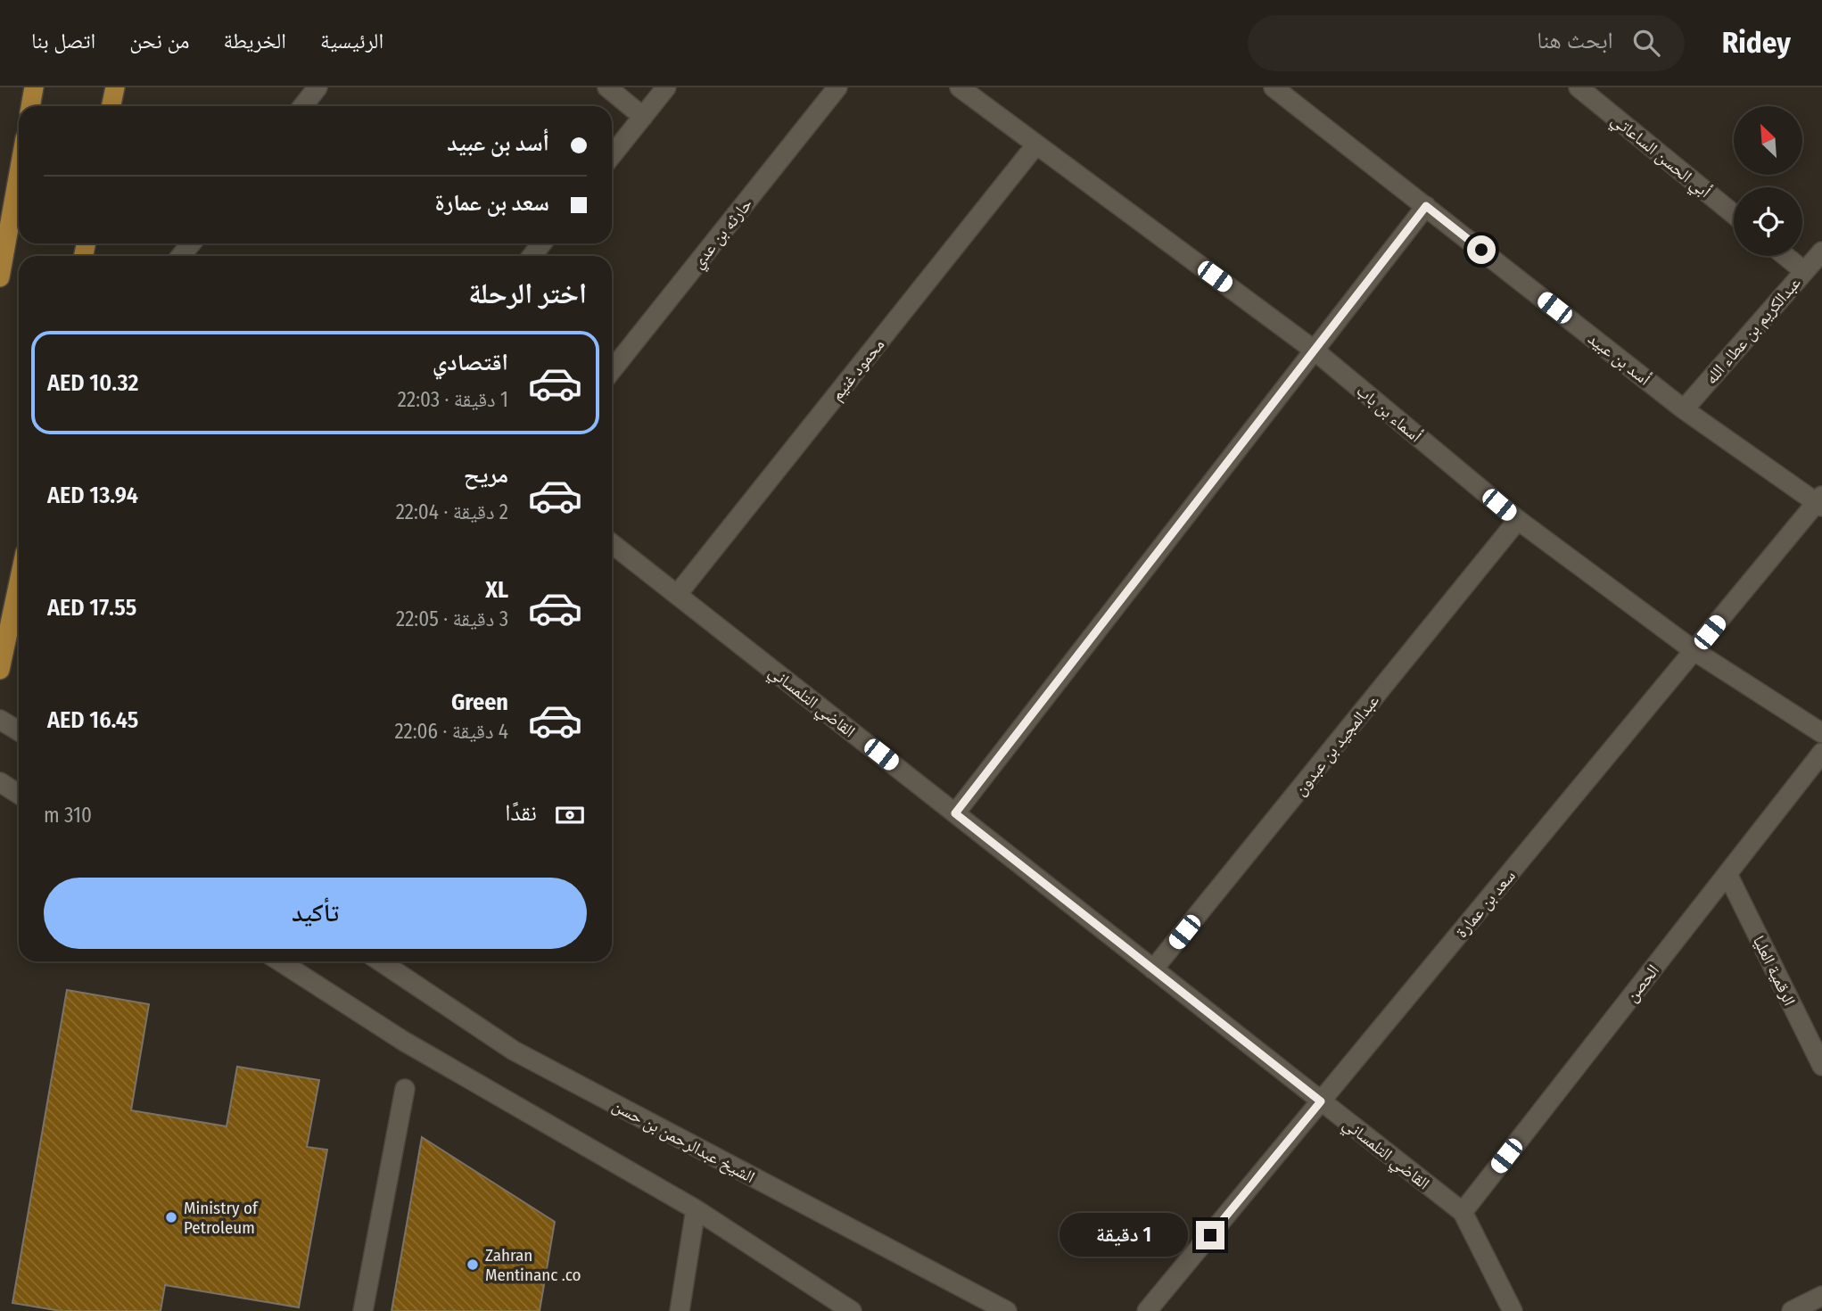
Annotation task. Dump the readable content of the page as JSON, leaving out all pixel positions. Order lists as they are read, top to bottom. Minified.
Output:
{"streets":{"street":["أبي الحسن الساعاتي","حارثه بن عدي","عبدالكريم بن عطاء الله","أسد بن عبيد","محمود غنيم","أسماء بن باب","القاضي التلمساني","عبدالمجيد بن عبدون","سعد بن عمارة","الرقمية العليا","الحصن","الشيخ عبدالرحمن بن حسن"]},"crossings":[["عبدالكريم بن عطاء الله","أسد بن عبيد"],["أسد بن عبيد","سعد بن عمارة"],["محمود غنيم","أسماء بن باب"],["محمود غنيم","القاضي التلمساني"],["أسماء بن باب","عبدالمجيد بن عبدون"],["أسماء بن باب","سعد بن عمارة"],["القاضي التلمساني","عبدالمجيد بن عبدون"],["القاضي التلمساني","سعد بن عمارة"],["القاضي التلمساني","الحصن"],["الرقمية العليا","الحصن"]],"places":["Ministry of Petroleum","Zahran Mentinanc .co"],"north":"top left","page":{"header":"Ridey","search":"ابحث هنا","nav":["الرئيسية","الخريطة","من نحن","اتصل بنا"],"banner":["أسد بن عبيد","سعد بن عمارة"],"heading":"اختر الرحلة","list":[{"name":"اقتصادي","note":"1 دقيقة · 22:03","value":"AED 10.32"},{"name":"مريح","note":"2 دقيقة · 22:04","value":"AED 13.94"},{"name":"XL","note":"3 دقيقة · 22:05","value":"AED 17.55"},{"name":"Green","note":"4 دقيقة · 22:06","value":"AED 16.45"}],"pay":["نقدًا","310 m"],"buttons":"تأكيد","bubble":"1 دقيقة"}}
